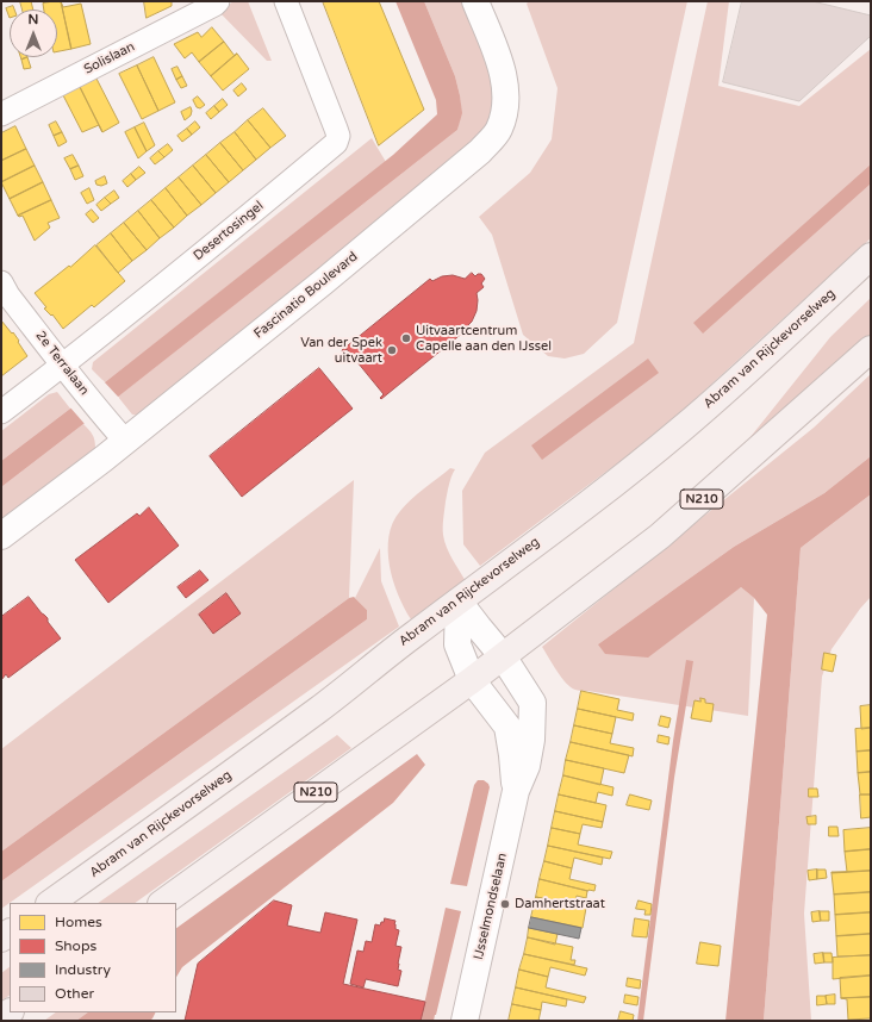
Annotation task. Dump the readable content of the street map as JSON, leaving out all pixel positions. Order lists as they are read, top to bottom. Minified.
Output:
{"streets":{"highway":["Abram van Rijckevorselweg","N210"],"street":["Solislaan","Desertosingel","Fascinatio Boulevard","2e Terralaan","IJsselmondselaan"]},"crossings":[["Desertosingel","2e Terralaan"],["Fascinatio Boulevard","2e Terralaan"],["Abram van Rijckevorselweg","IJsselmondselaan"],["N210","IJsselmondselaan"]],"places":["Uitvaartcentrum Capelle aan den IJssel","Van der Spek uitvaart","Damhertstraat"],"legend":["Homes","Shops","Industry","Other"],"north":"top"}
